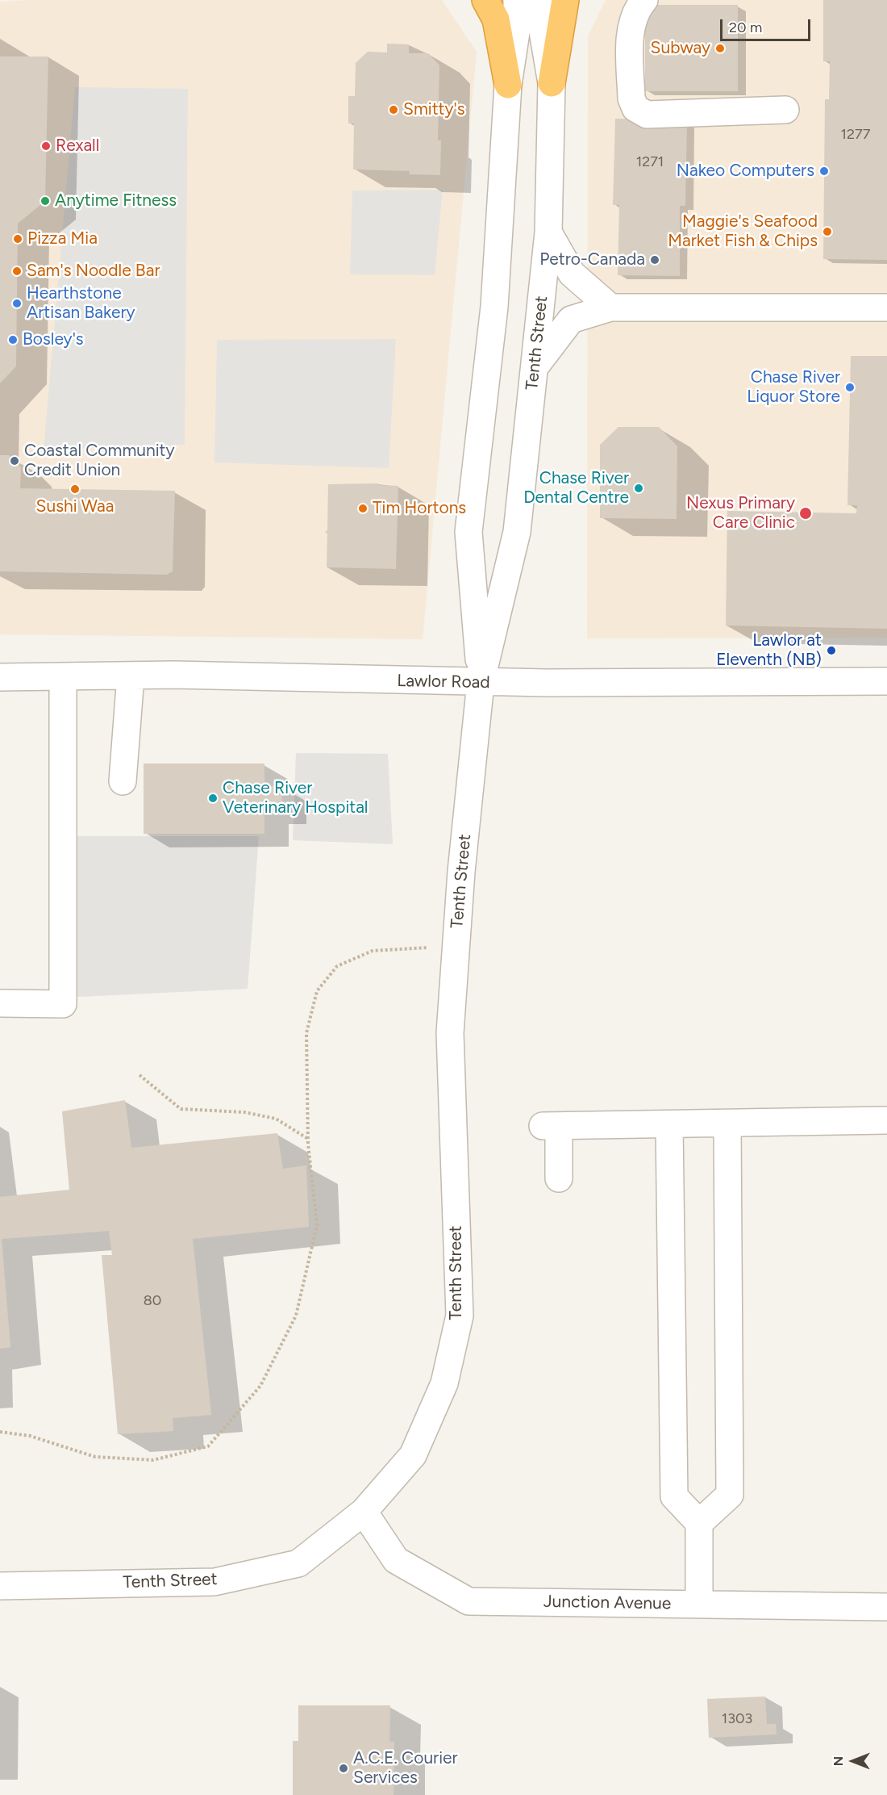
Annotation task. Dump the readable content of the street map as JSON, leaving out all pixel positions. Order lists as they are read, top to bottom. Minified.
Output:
{"streets":{"street":["Tenth Street","Lawlor Road","Junction Avenue"]},"crossings":[["Tenth Street","Lawlor Road"],["Tenth Street","Junction Avenue"]],"places":["Subway","Smitty's","Rexall","Nakeo Computers","Anytime Fitness","Maggie's Seafood Market Fish & Chips","Pizza Mia","Petro-Canada","Sam's Noodle Bar","Hearthstone Artisan Bakery","Bosley's","Chase River Liquor Store","Coastal Community Credit Union","Chase River Dental Centre","Sushi Waa","Tim Hortons","Nexus Primary Care Clinic","Lawlor at Eleventh (NB)","Chase River Veterinary Hospital","A.C.E. Courier Services"],"house_numbers":["1277","1271","80","1303"],"scale_bar":"20 m","north":"left"}
